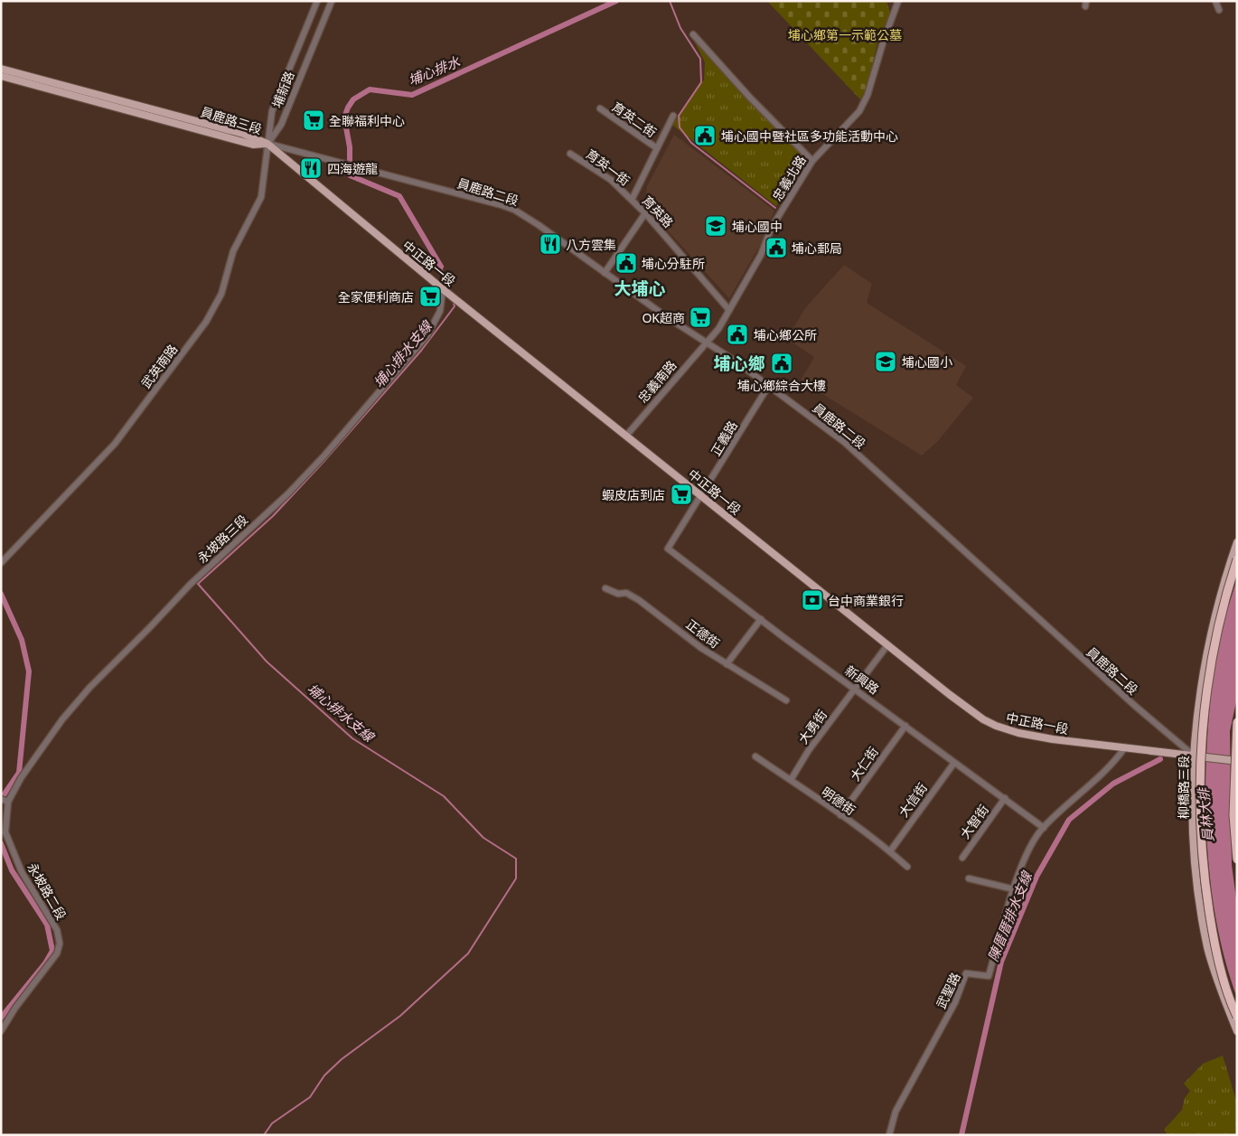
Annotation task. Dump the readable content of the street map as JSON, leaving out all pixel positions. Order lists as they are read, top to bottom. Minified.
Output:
{"streets":{"main road":["員鹿路三段","中正路一段","柳橋路三段"],"street":["埔新路","育英二街","育英一街","忠義北路","員鹿路二段","育英路","武英南路","忠義南路","正義路","永坡路三段","正德街","新興路","大勇街","大仁街","大信街","明德街","大智街","永坡路二段","武聖路"]},"crossings":[["埔新路","員鹿路三段"],["埔新路","員鹿路二段"],["埔新路","中正路一段"],["埔新路","武英南路"],["育英二街","育英路"],["員鹿路三段","員鹿路二段"],["員鹿路三段","中正路一段"],["員鹿路三段","武英南路"],["育英一街","育英路"],["忠義北路","員鹿路二段"],["忠義北路","育英路"],["忠義北路","忠義南路"],["員鹿路二段","中正路一段"],["員鹿路二段","武英南路"],["員鹿路二段","忠義南路"],["員鹿路二段","正義路"],["員鹿路二段","柳橋路三段"],["中正路一段","武英南路"],["中正路一段","忠義南路"],["中正路一段","正義路"],["中正路一段","永坡路三段"],["中正路一段","大勇街"],["中正路一段","柳橋路三段"],["中正路一段","武聖路"],["正義路","新興路"],["永坡路三段","永坡路二段"],["新興路","大勇街"],["新興路","大仁街"],["新興路","大信街"],["新興路","大智街"],["新興路","武聖路"],["大勇街","明德街"],["大仁街","明德街"],["大信街","明德街"]],"districts":["大埔心","埔心鄉"],"water":["埔心排水","埔心排水支線","員林大排","陳厝厝排水支線"],"parks":["埔心鄉第一示範公墓"],"places":{"supermarket":["全聯福利中心","全家便利商店","OK超商","蝦皮店到店"],"public building":["埔心國中暨社區多功能活動中心","埔心郵局","埔心分駐所","埔心鄉公所","埔心鄉綜合大樓"],"restaurant":["四海遊龍","八方雲集"],"school or university":["埔心國中","埔心國小"],"bank":["台中商業銀行"]}}
